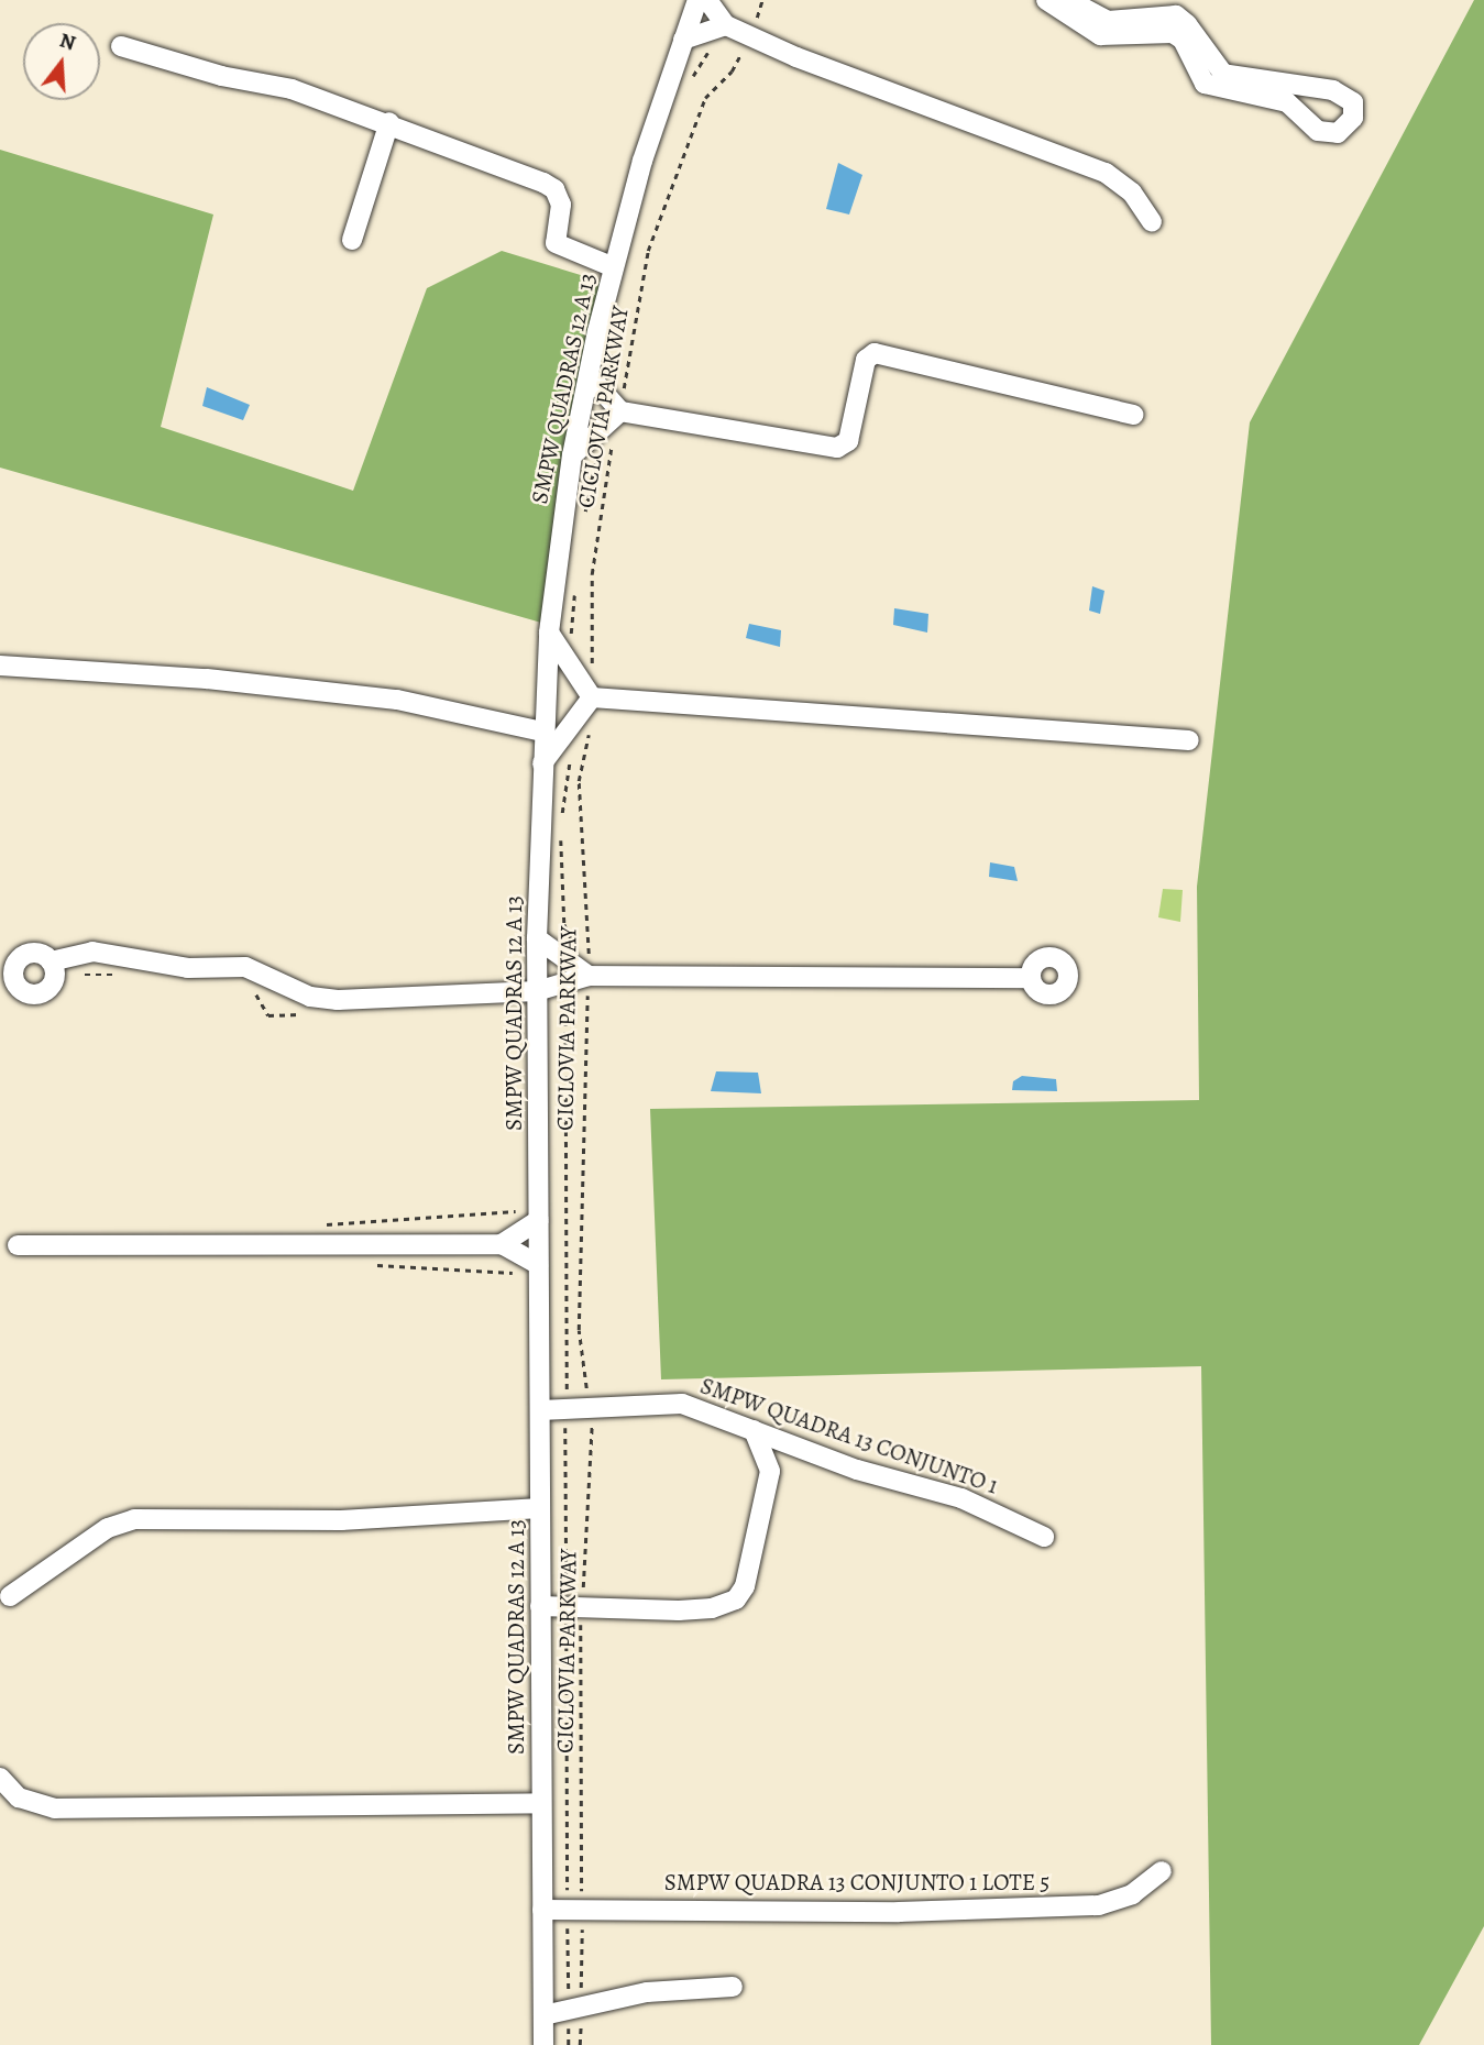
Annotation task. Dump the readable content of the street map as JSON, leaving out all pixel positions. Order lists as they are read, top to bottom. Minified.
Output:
{"streets":{"street":["SMPW QUADRAS 12 A 13","SMPW QUADRA 13 CONJUNTO 1","SMPW QUADRA 13 CONJUNTO 1 LOTE 5"],"path":["CICLOVIA PARKWAY"]},"crossings":[["SMPW QUADRAS 12 A 13","SMPW QUADRA 13 CONJUNTO 1"],["SMPW QUADRAS 12 A 13","SMPW QUADRA 13 CONJUNTO 1 LOTE 5"],["CICLOVIA PARKWAY","SMPW QUADRA 13 CONJUNTO 1"],["CICLOVIA PARKWAY","SMPW QUADRA 13 CONJUNTO 1 LOTE 5"]],"north":"top"}
